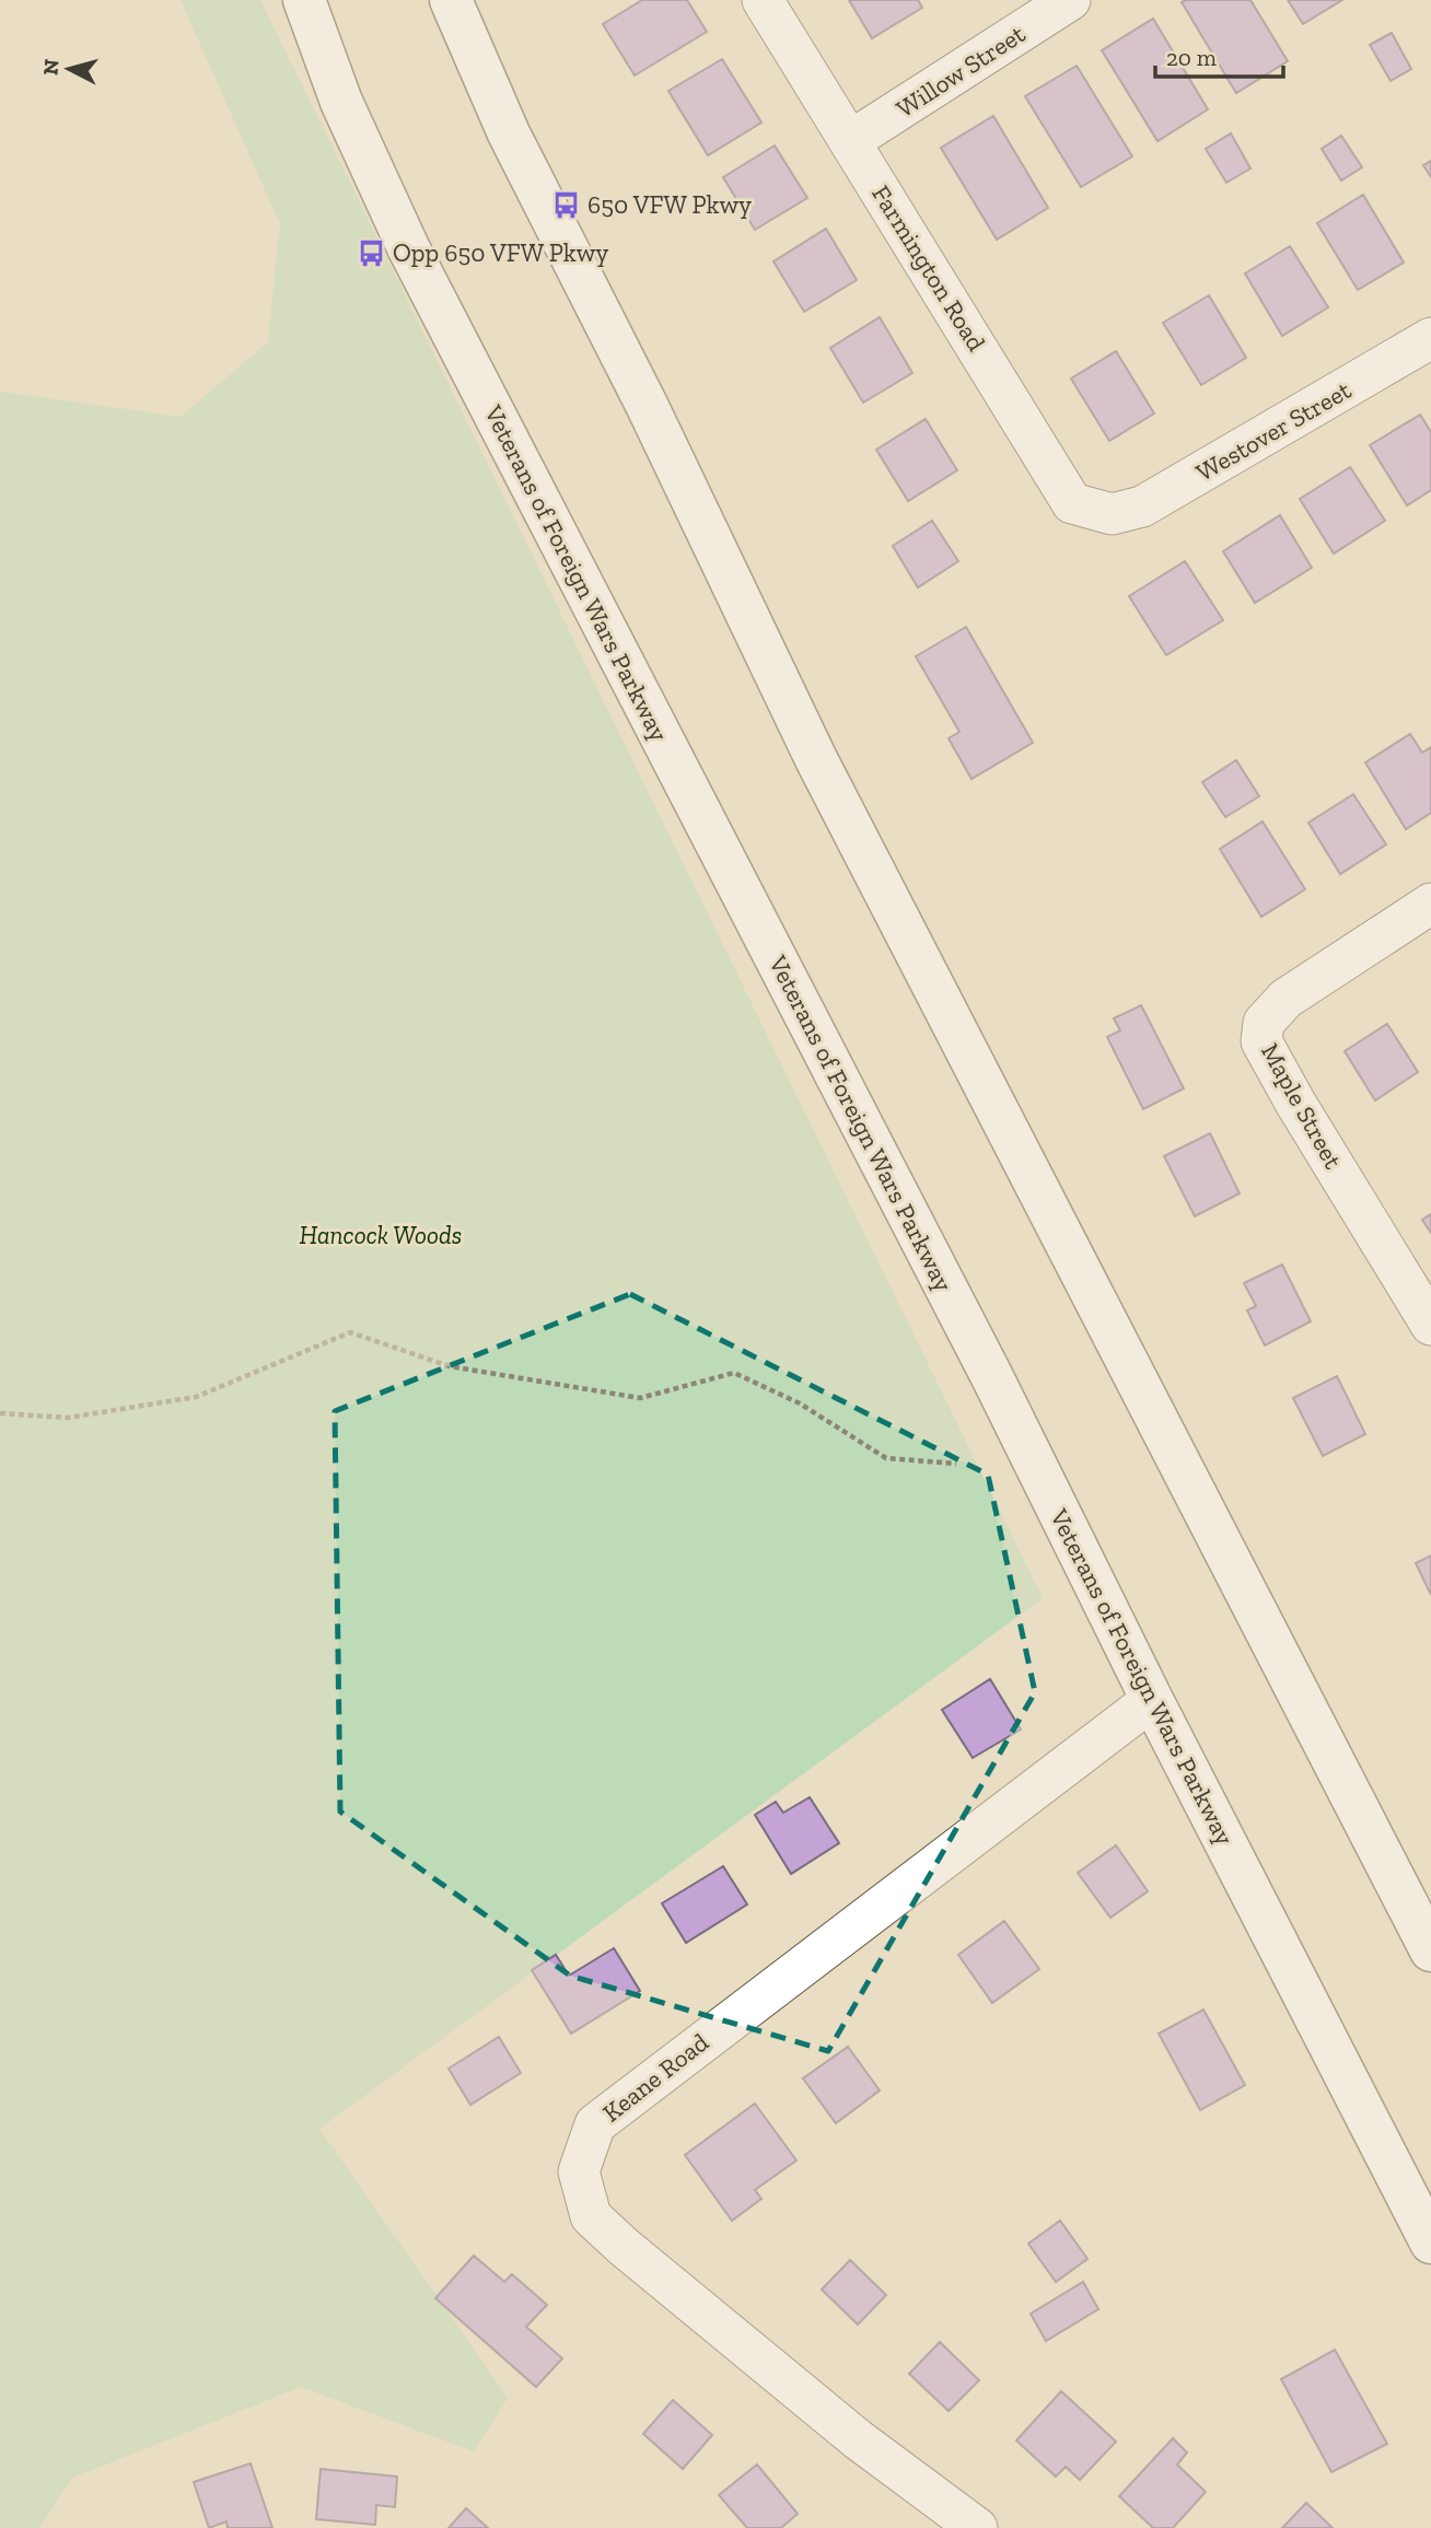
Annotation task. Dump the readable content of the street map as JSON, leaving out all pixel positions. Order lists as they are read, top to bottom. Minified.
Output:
{"streets":{"highway":["Veterans of Foreign Wars Parkway"],"street":["Willow Street","Farmington Road","Westover Street","Maple Street","Keane Road"]},"crossings":[["Willow Street","Farmington Road"],["Farmington Road","Westover Street"],["Veterans of Foreign Wars Parkway","Keane Road"]],"parks":["Hancock Woods"],"places":{"bus stop":["650 VFW Pkwy","Opp 650 VFW Pkwy"]},"scale_bar":"20 m","north":"left"}
